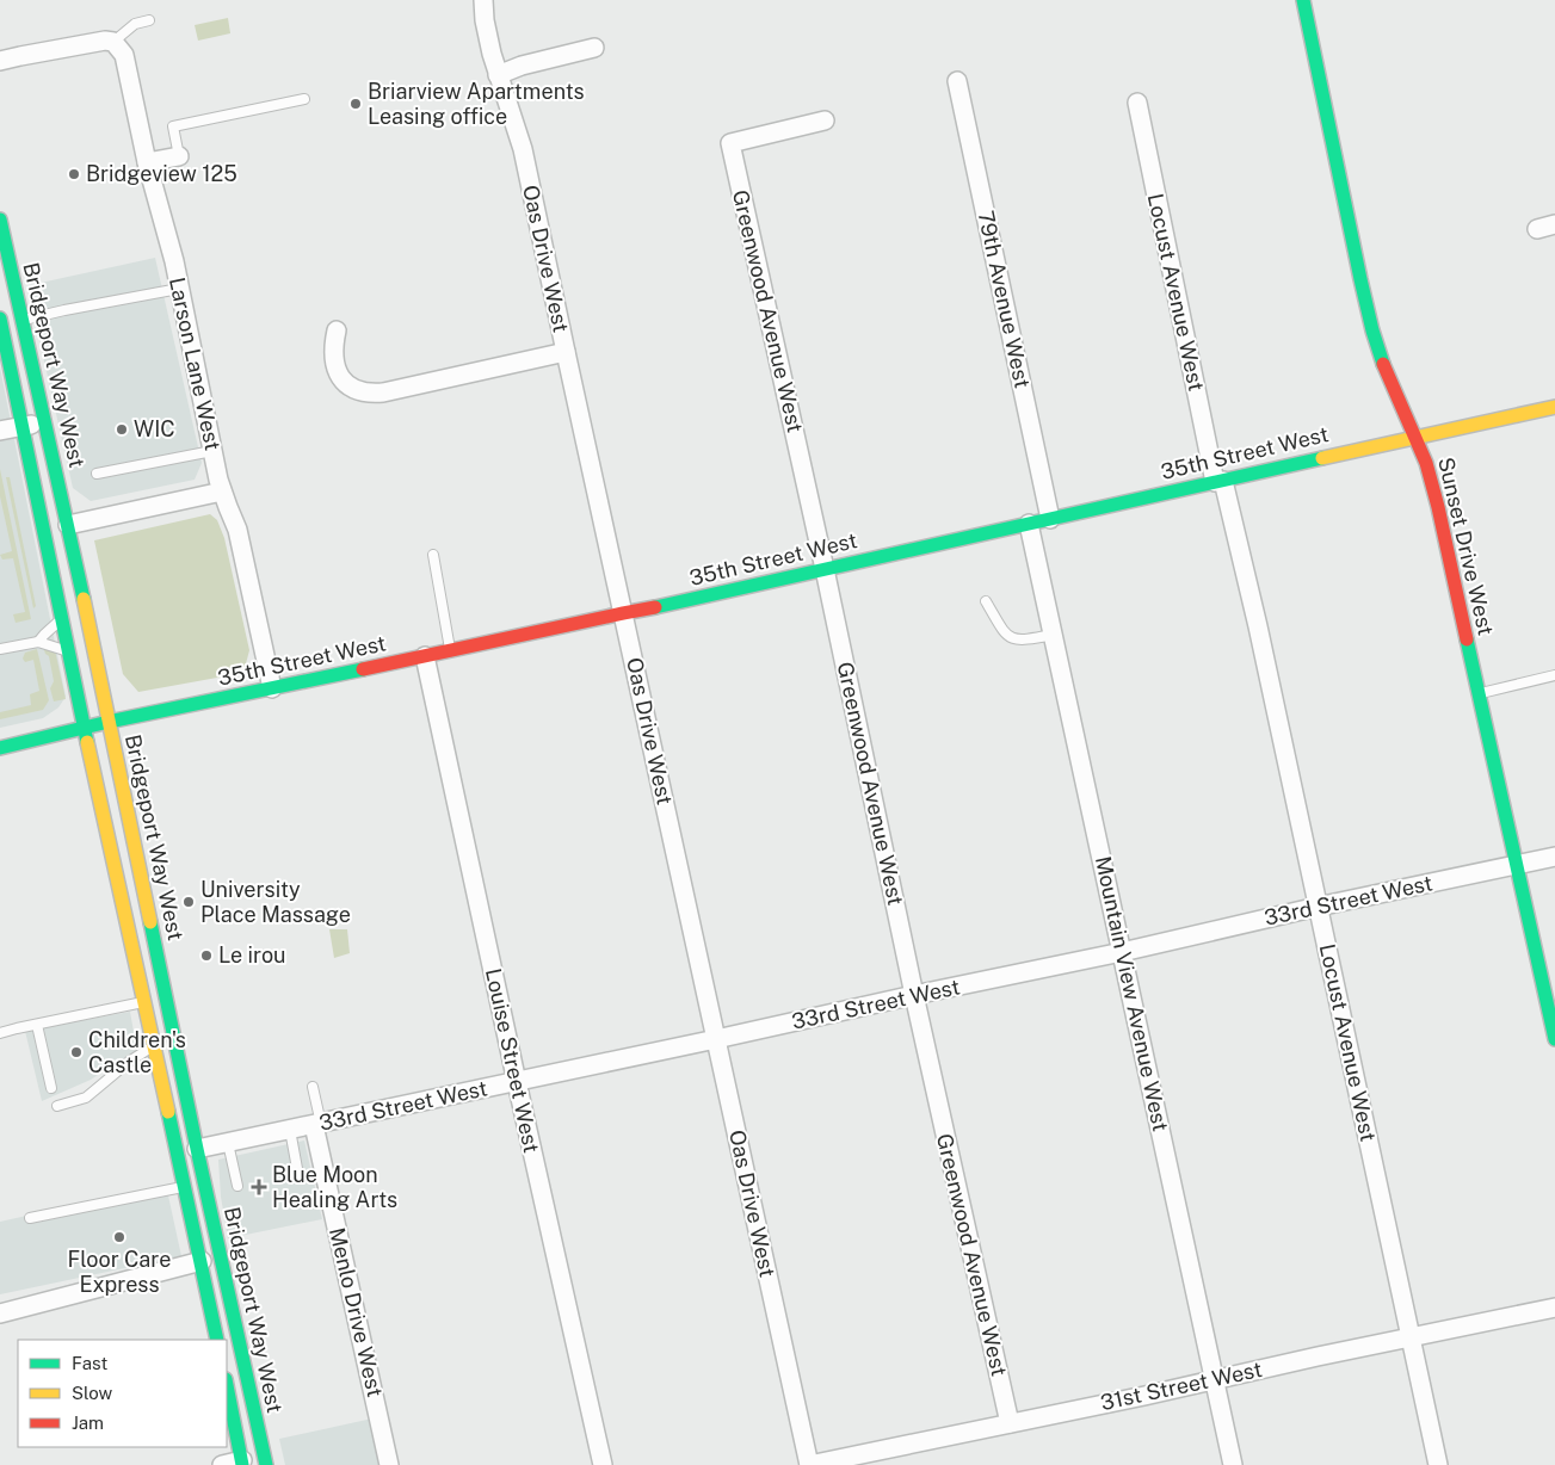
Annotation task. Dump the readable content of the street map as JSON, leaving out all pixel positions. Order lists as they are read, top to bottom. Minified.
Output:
{"streets":{"street":["Oas Drive West","Locust Avenue West","79th Avenue West","Greenwood Avenue West","Larson Lane West","Bridgeport Way West","35th Street West","Sunset Drive West","33rd Street West","Mountain View Avenue West","Louise Street West","Menlo Drive West","31st Street West"]},"crossings":[["Oas Drive West","35th Street West"],["Oas Drive West","33rd Street West"],["Oas Drive West","31st Street West"],["Locust Avenue West","35th Street West"],["Locust Avenue West","33rd Street West"],["Locust Avenue West","31st Street West"],["79th Avenue West","35th Street West"],["Greenwood Avenue West","35th Street West"],["Greenwood Avenue West","33rd Street West"],["Greenwood Avenue West","31st Street West"],["Larson Lane West","35th Street West"],["Bridgeport Way West","35th Street West"],["Bridgeport Way West","33rd Street West"],["35th Street West","Sunset Drive West"],["35th Street West","Mountain View Avenue West"],["35th Street West","Louise Street West"],["Sunset Drive West","33rd Street West"],["33rd Street West","Mountain View Avenue West"],["33rd Street West","Louise Street West"],["33rd Street West","Menlo Drive West"],["Mountain View Avenue West","31st Street West"]],"places":{"other":["Briarview Apartments Leasing office","Bridgeview 125","WIC","University Place Massage","Le irou","Children's Castle","Floor Care Express"],"health":["Blue Moon Healing Arts"]},"legend":["Fast","Slow","Jam"]}
